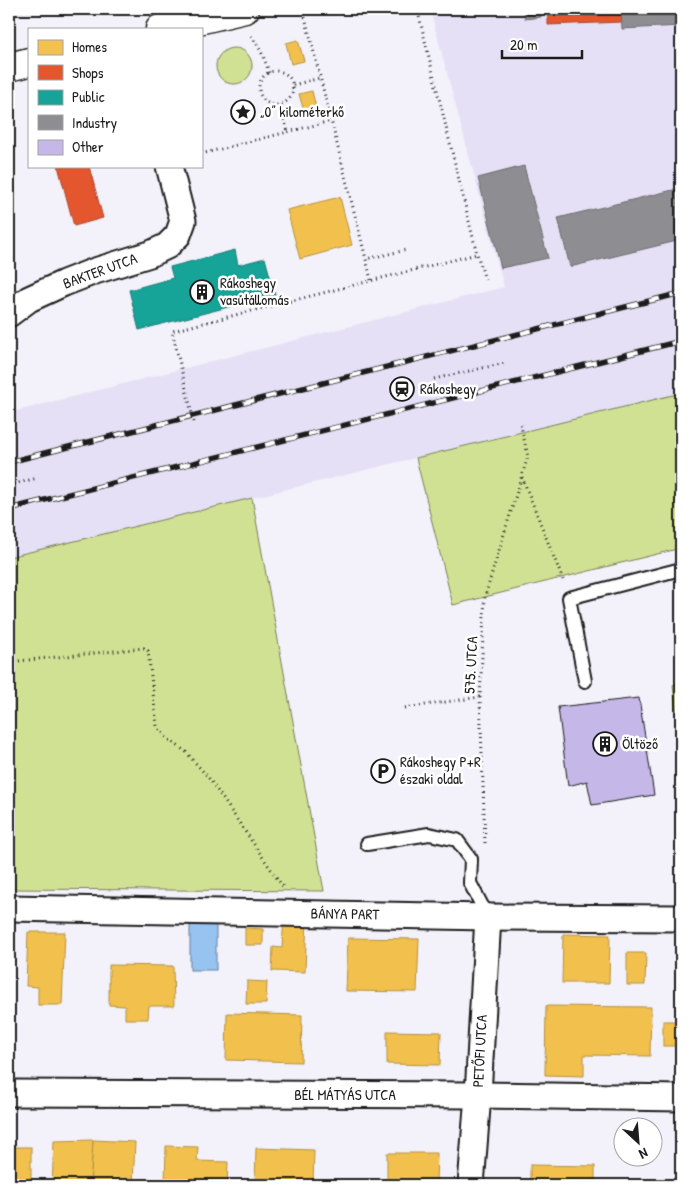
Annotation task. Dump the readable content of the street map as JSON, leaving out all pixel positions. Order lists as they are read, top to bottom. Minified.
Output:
{"streets":{"street":["BAKTER UTCA","BÁNYA PART","PETŐFI UTCA","BÉL MÁTYÁS UTCA"],"path":["575. UTCA"]},"crossings":[["BÁNYA PART","PETŐFI UTCA"],["PETŐFI UTCA","BÉL MÁTYÁS UTCA"]],"places":{"place":["„0” kilométerkő"],"building":["Rákoshegy vasútállomás","Öltöző"],"station":["Rákoshegy"],"parking":["Rákoshegy P+R északi oldal"]},"legend":["Homes","Shops","Public","Industry","Other"],"scale_bar":"20 m","north":"bottom right"}
